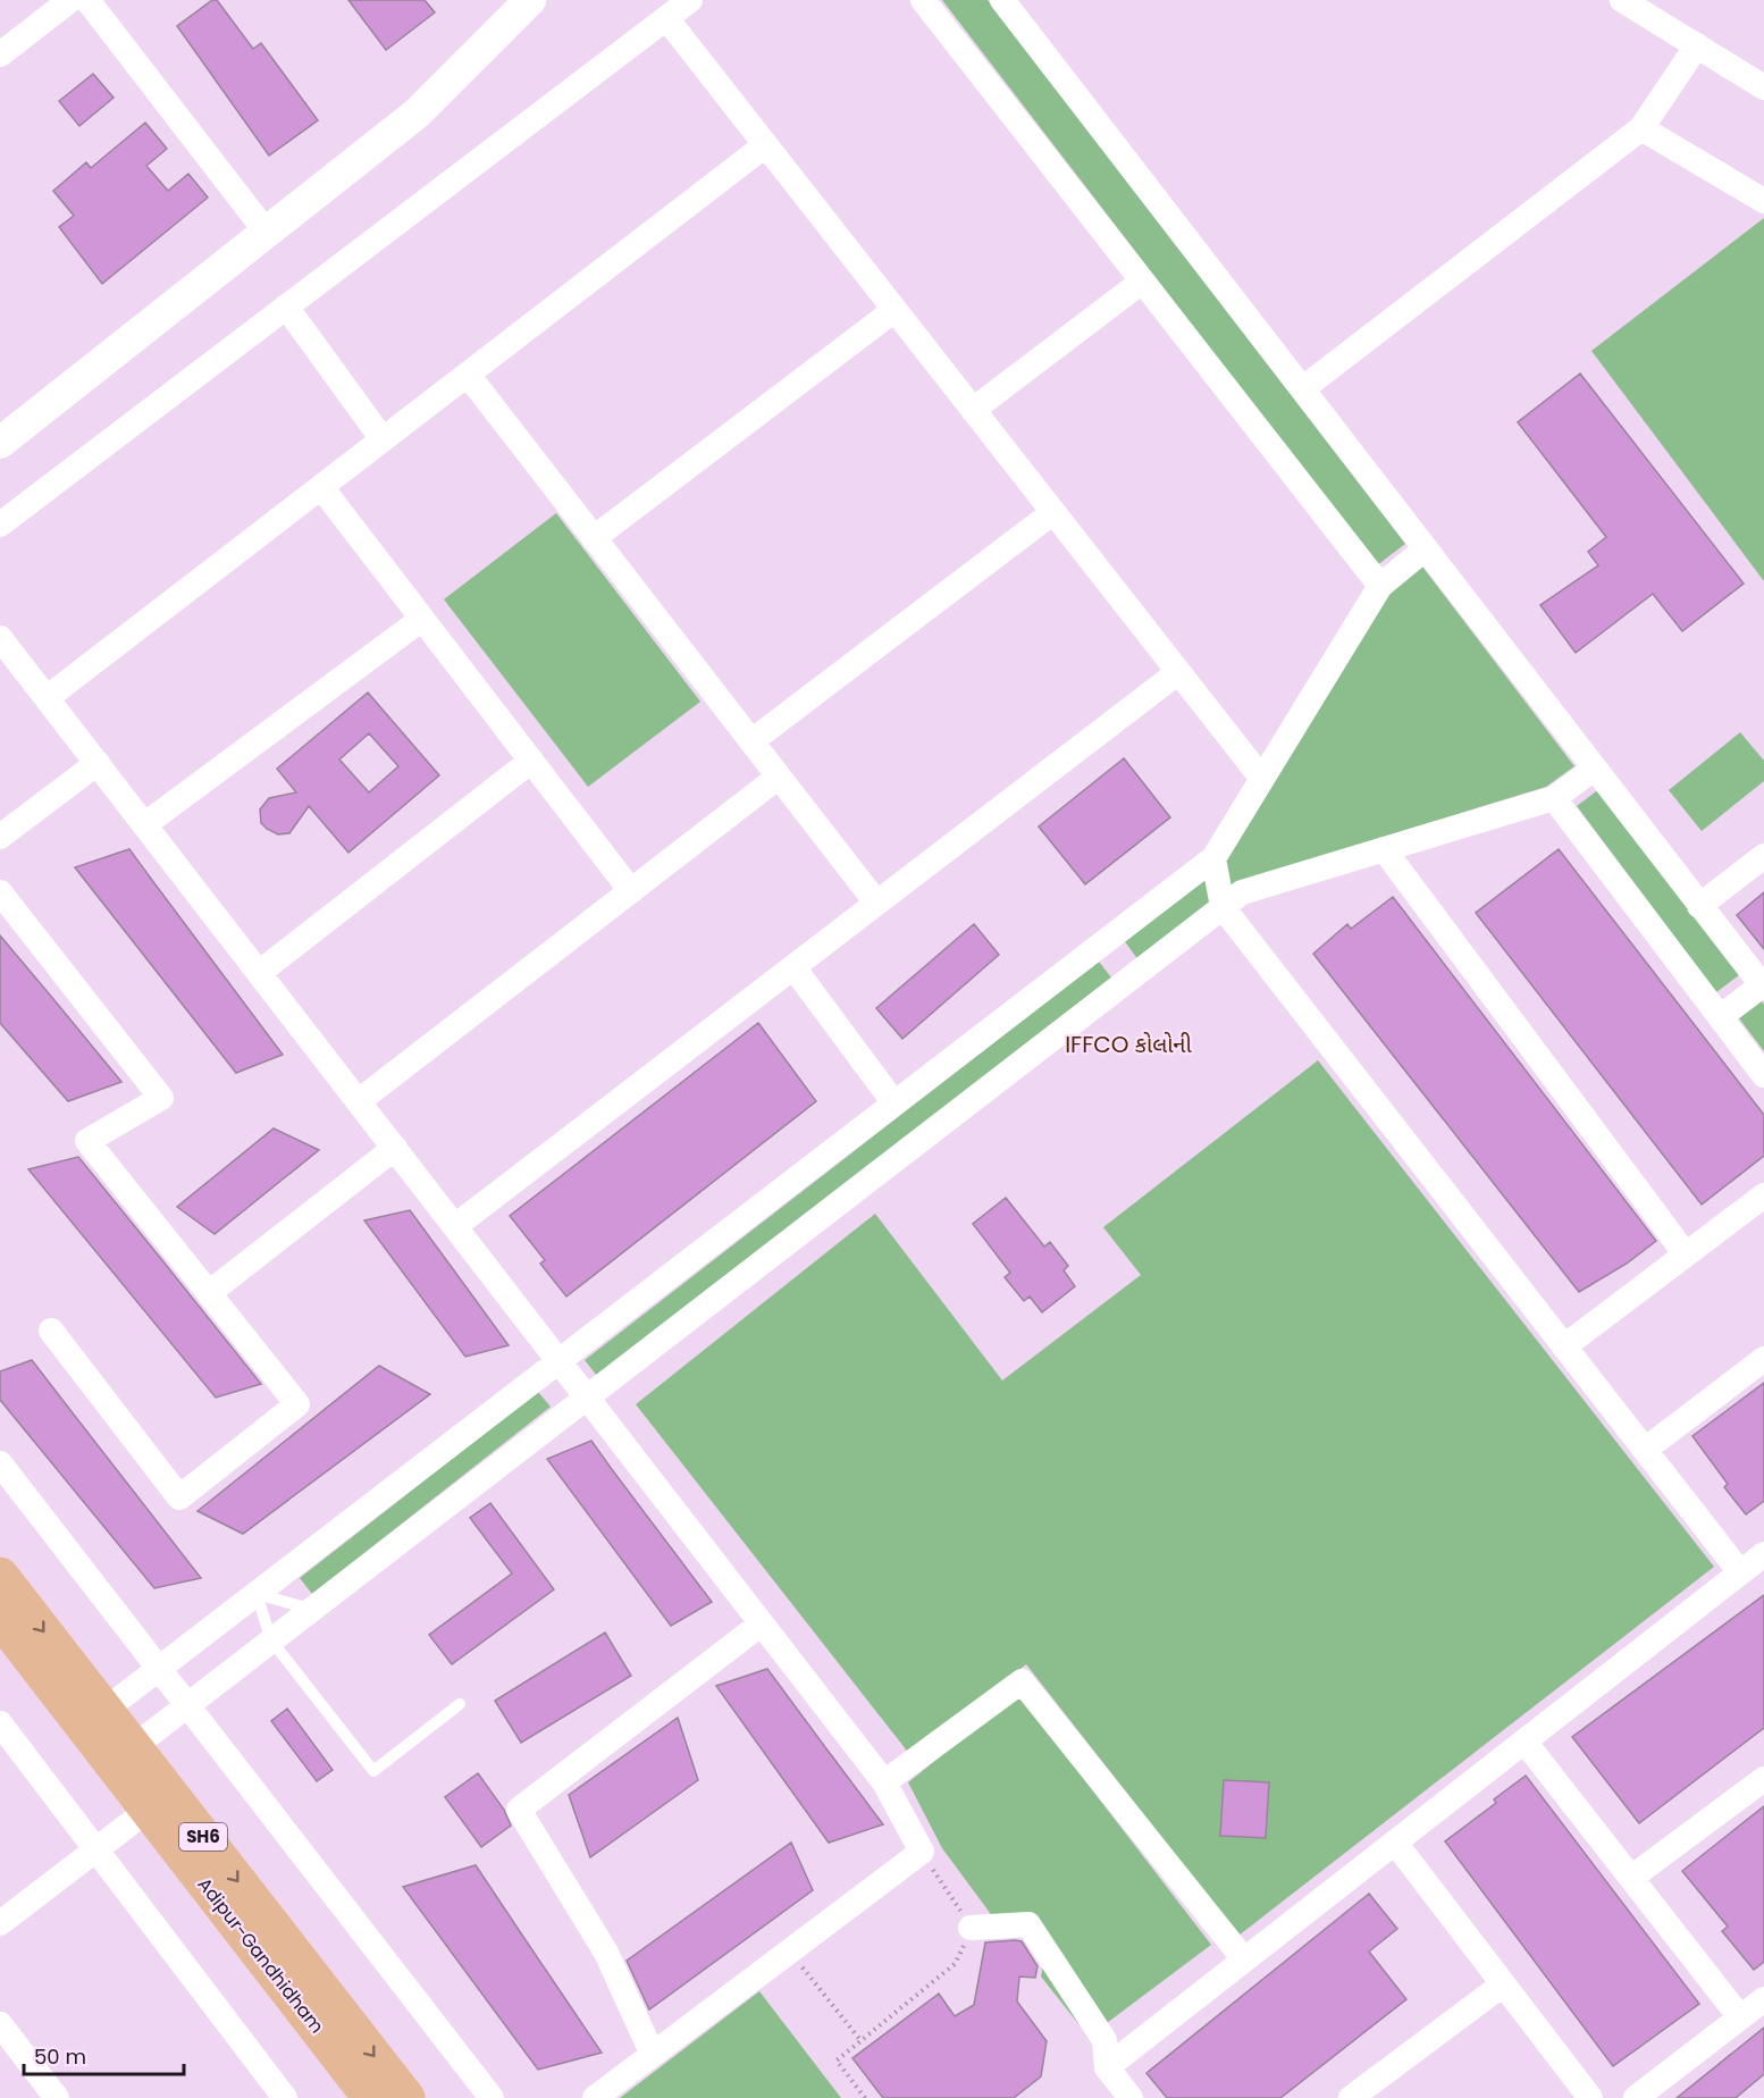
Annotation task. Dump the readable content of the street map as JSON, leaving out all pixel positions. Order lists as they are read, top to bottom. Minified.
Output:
{"streets":{"main road":["SH6","Adipur-Gandhidham"]},"crossings":[["SH6","Adipur-Gandhidham"]],"districts":["IFFCO કોલોની"],"scale_bar":"50 m"}
